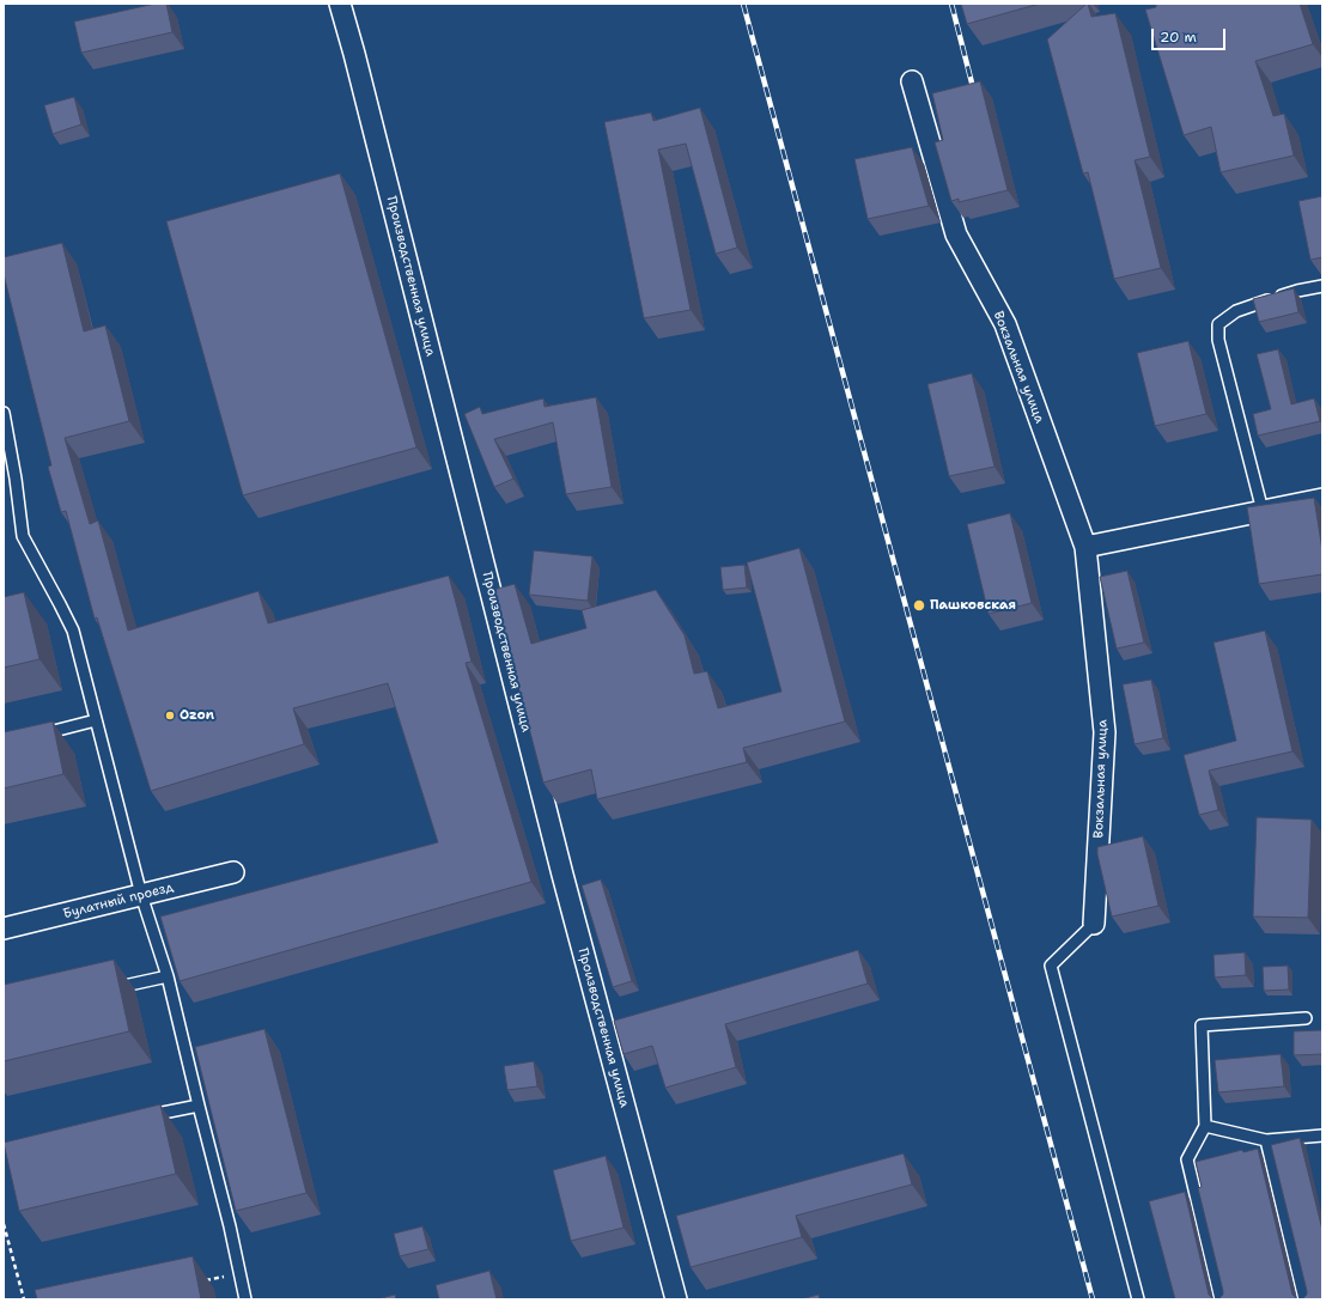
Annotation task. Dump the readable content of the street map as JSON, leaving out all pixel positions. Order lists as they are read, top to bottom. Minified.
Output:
{"streets":{"street":["Производственная улица","Вокзальная улица","Булатный проезд"]},"places":["Пашковская","Ozon"],"scale_bar":"20 m"}
